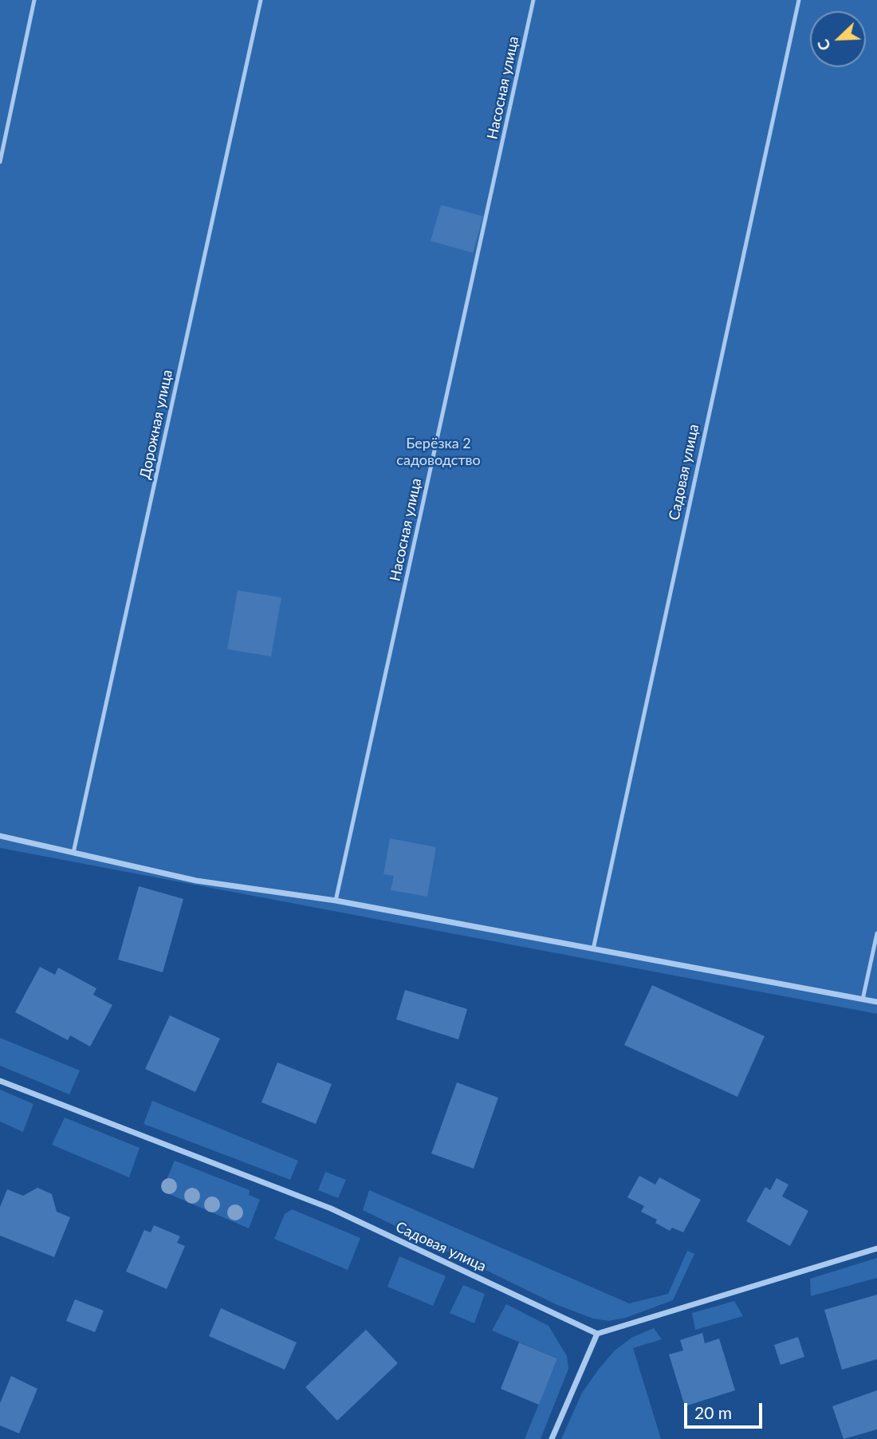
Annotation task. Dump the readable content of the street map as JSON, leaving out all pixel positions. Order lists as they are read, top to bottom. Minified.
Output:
{"streets":{"street":["Садовая улица"],"lane":["Насосная улица","Дорожная улица"]},"parks":["Берёзка 2 садоводство"],"scale_bar":"20 m","north":"bottom left"}
